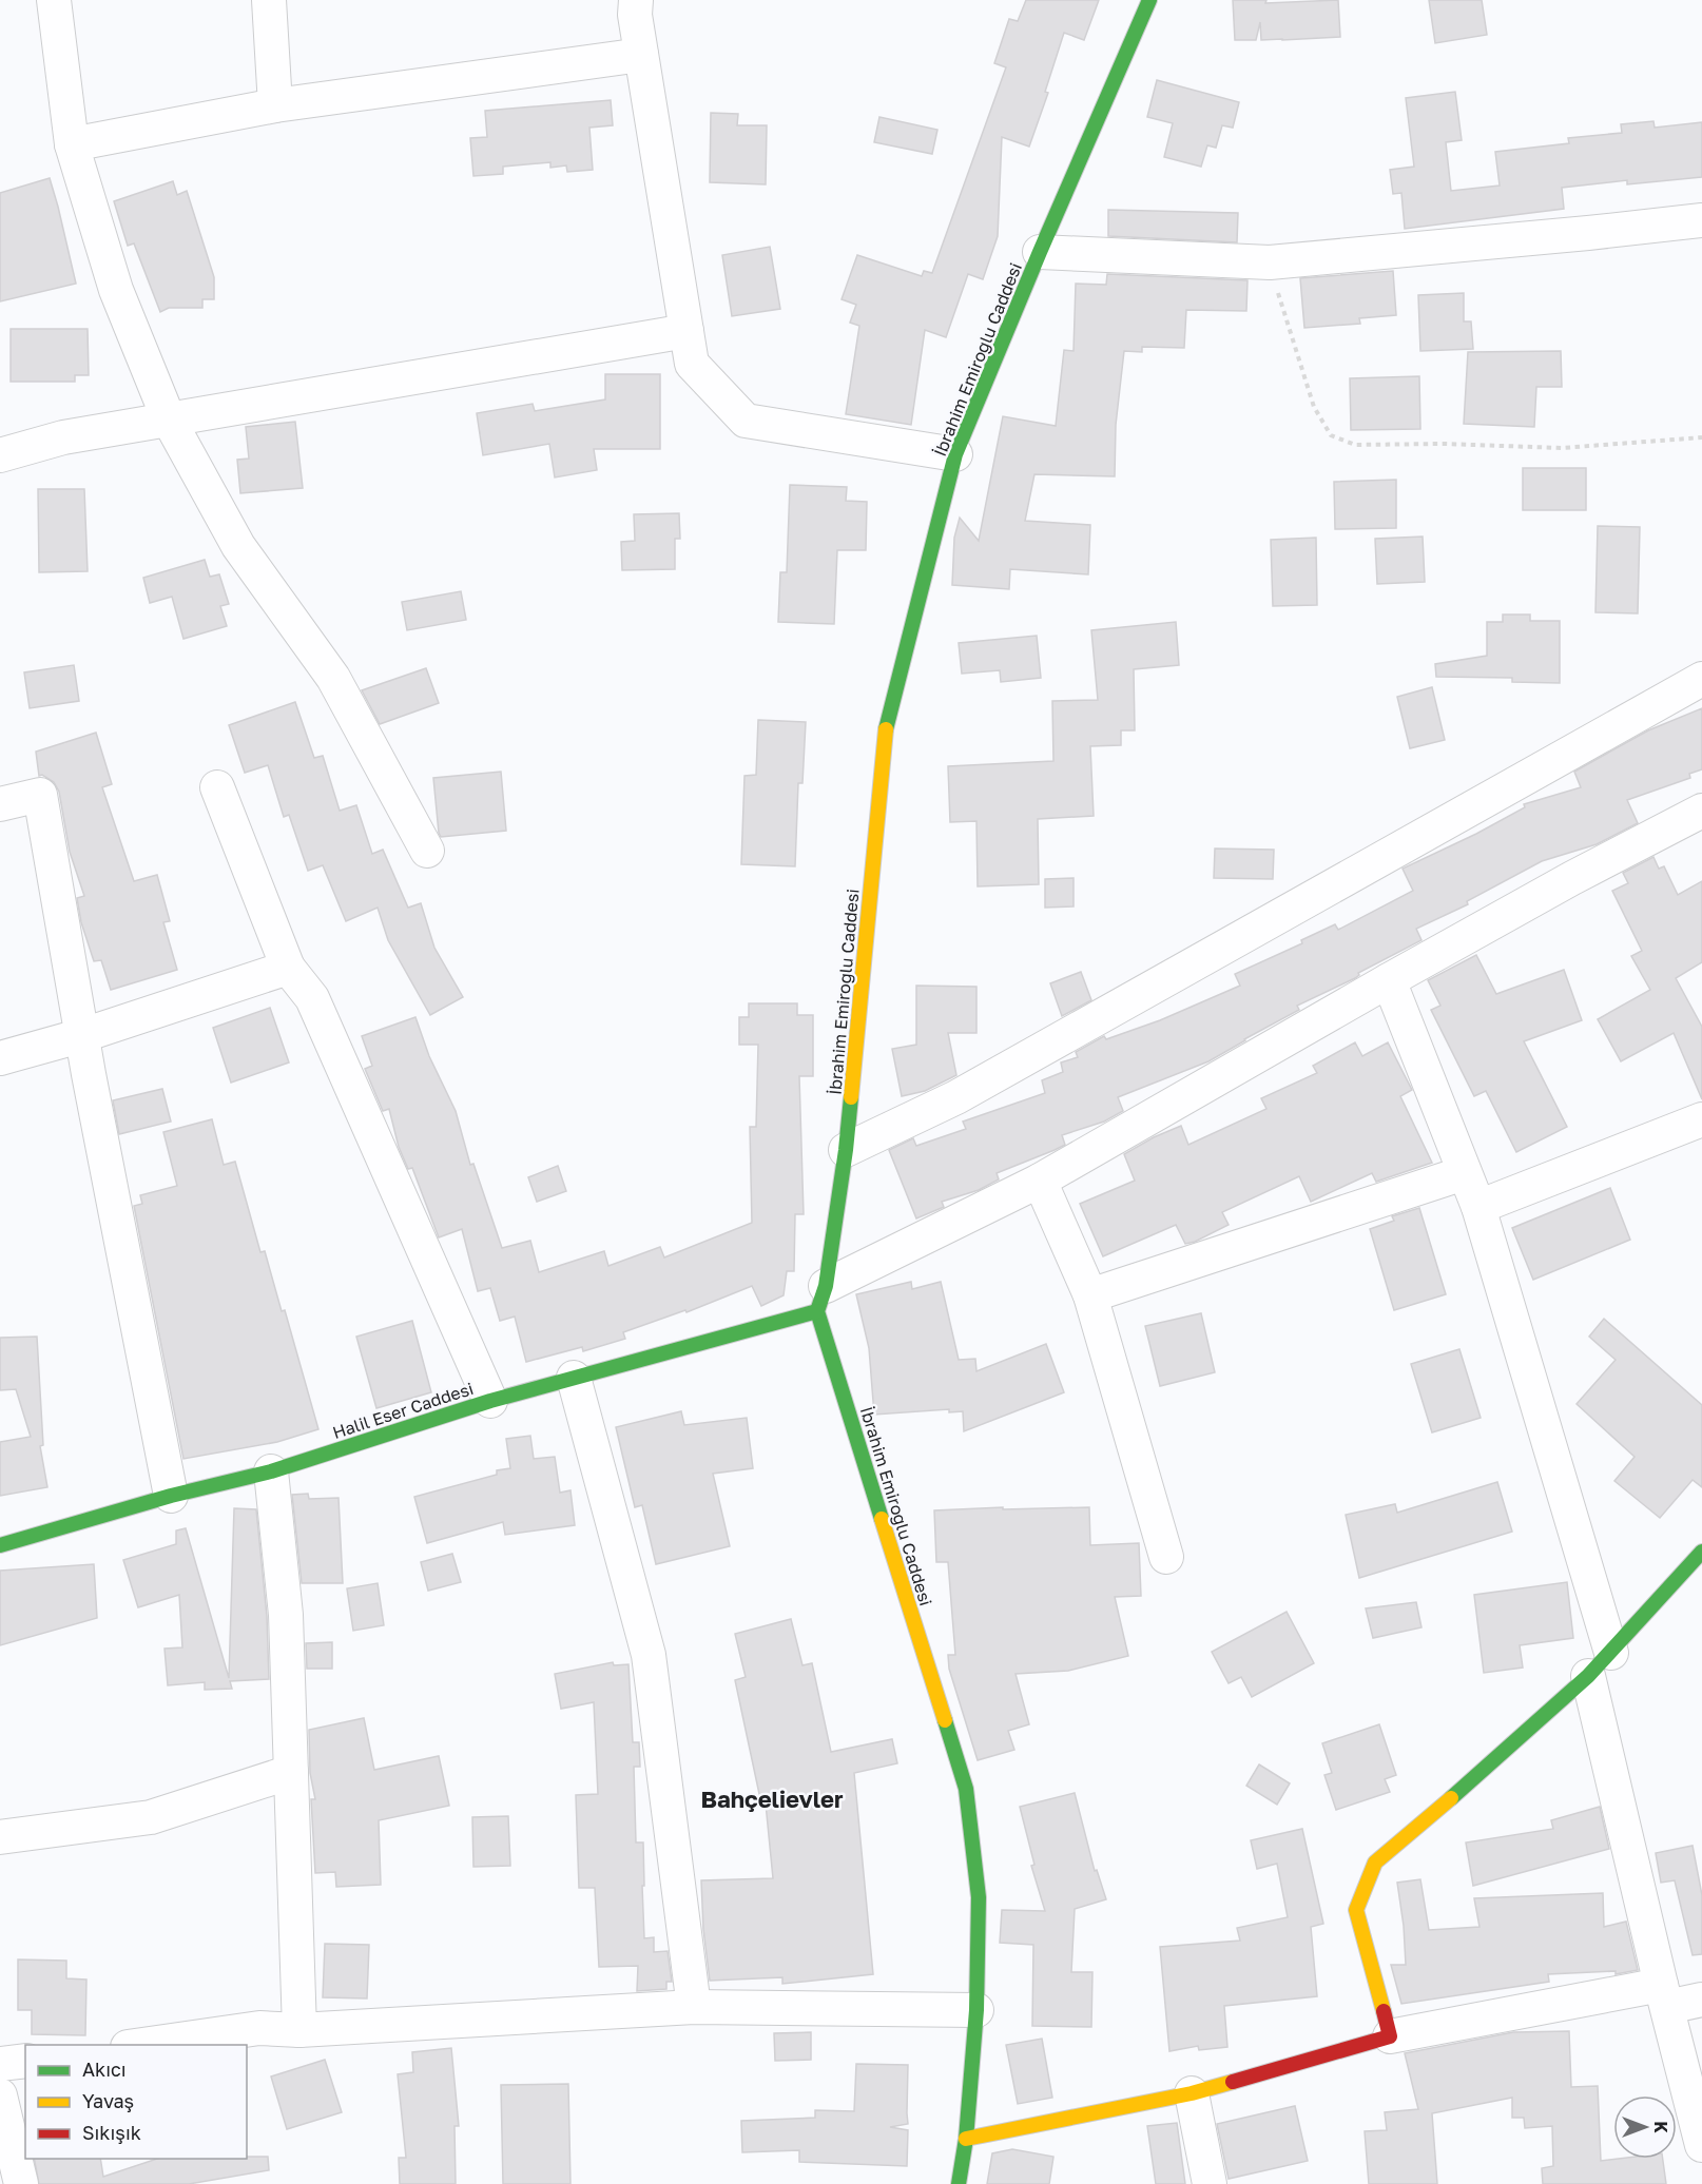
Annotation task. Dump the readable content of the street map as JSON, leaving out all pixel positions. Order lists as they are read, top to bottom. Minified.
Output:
{"streets":{"street":["İbrahim Emiroğlu Caddesi","Halil Eser Caddesi"]},"crossings":[["İbrahim Emiroğlu Caddesi","Halil Eser Caddesi"]],"districts":["Bahçelievler"],"legend":["Akıcı","Yavaş","Sıkışık"],"north":"right"}
